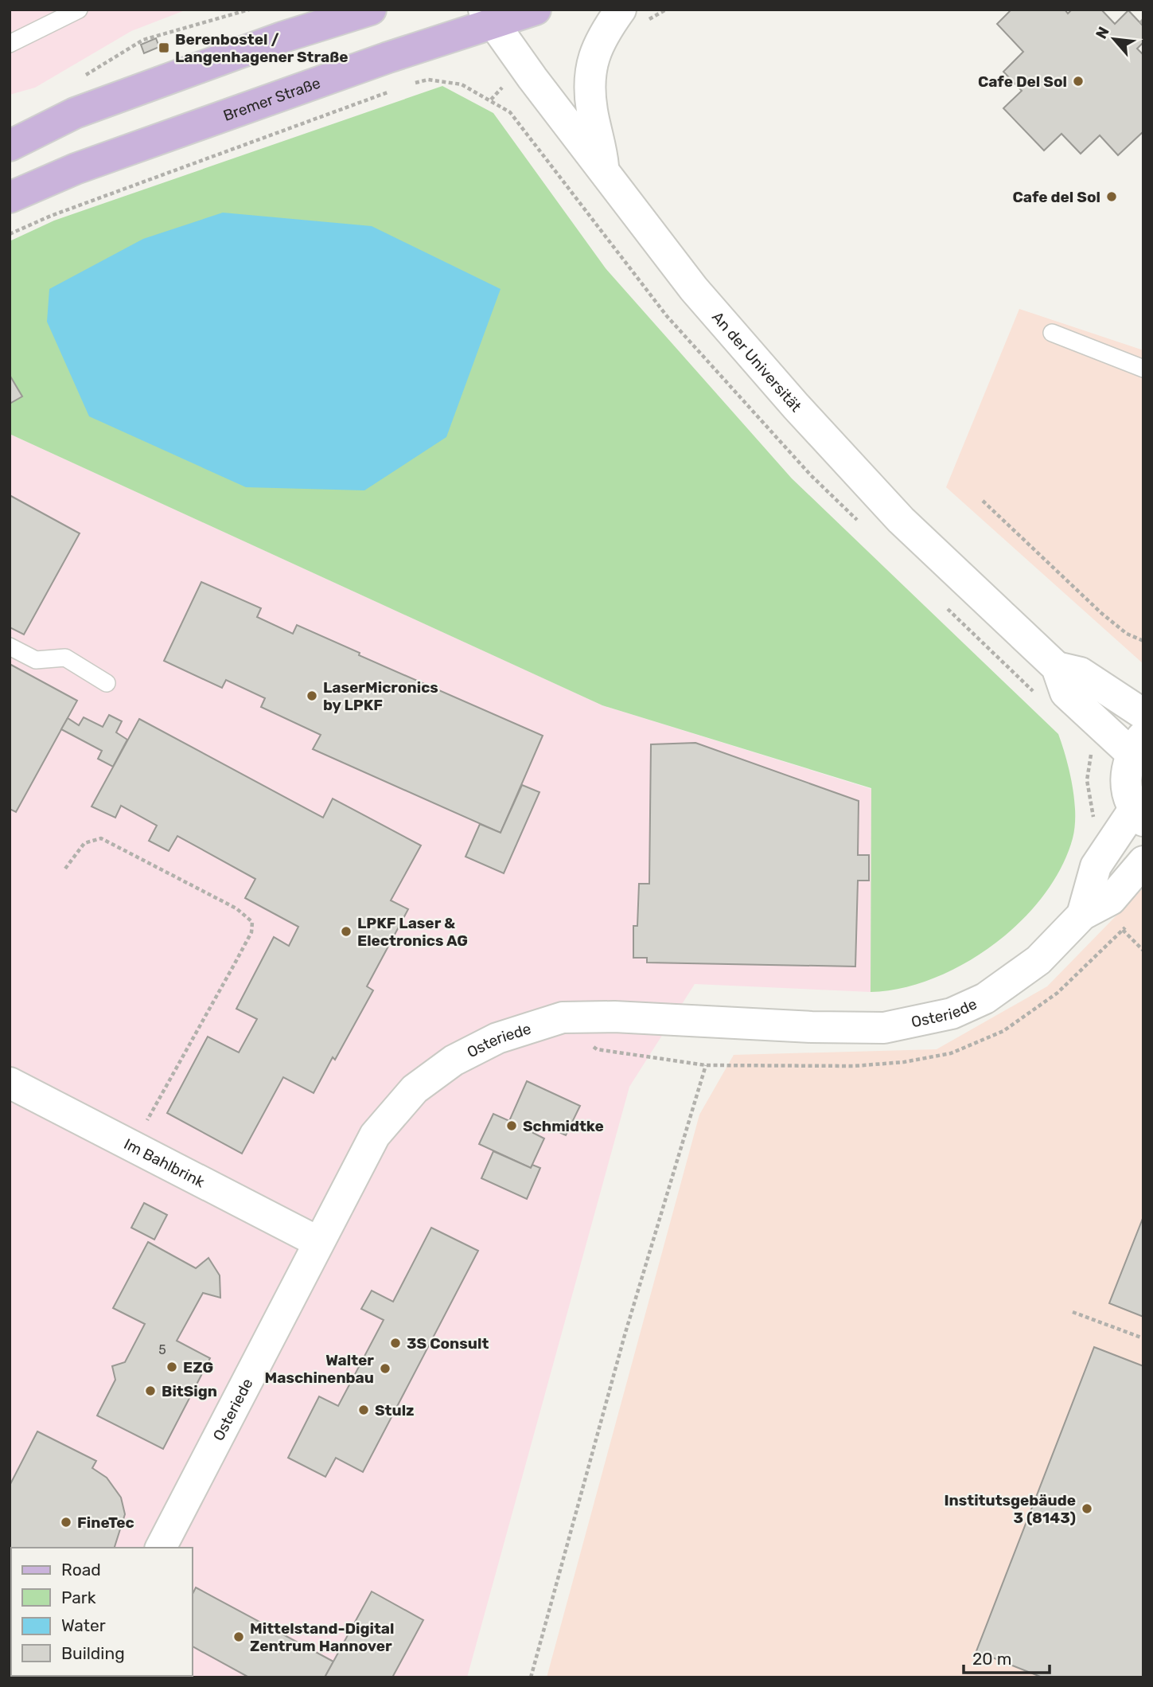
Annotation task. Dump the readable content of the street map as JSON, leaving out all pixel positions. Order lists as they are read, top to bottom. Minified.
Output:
{"streets":{"main road":["Bremer Straße"],"street":["An der Universität","Osteriede","Im Bahlbrink"]},"crossings":[["Bremer Straße","An der Universität"],["Osteriede","Im Bahlbrink"]],"places":{"transit":["Berenbostel / Langenhagener Straße"],"other":["Cafe Del Sol","Cafe del Sol","LaserMicronics by LPKF","LPKF Laser & Electronics AG","Schmidtke","3S Consult","EZG","Walter Maschinenbau","BitSign","Stulz","Institutsgebäude 3 (8143)","FineTec","Mittelstand-Digital Zentrum Hannover"]},"house_numbers":["5"],"legend":["Road","Park","Water","Building"],"scale_bar":"20 m","north":"top left"}
